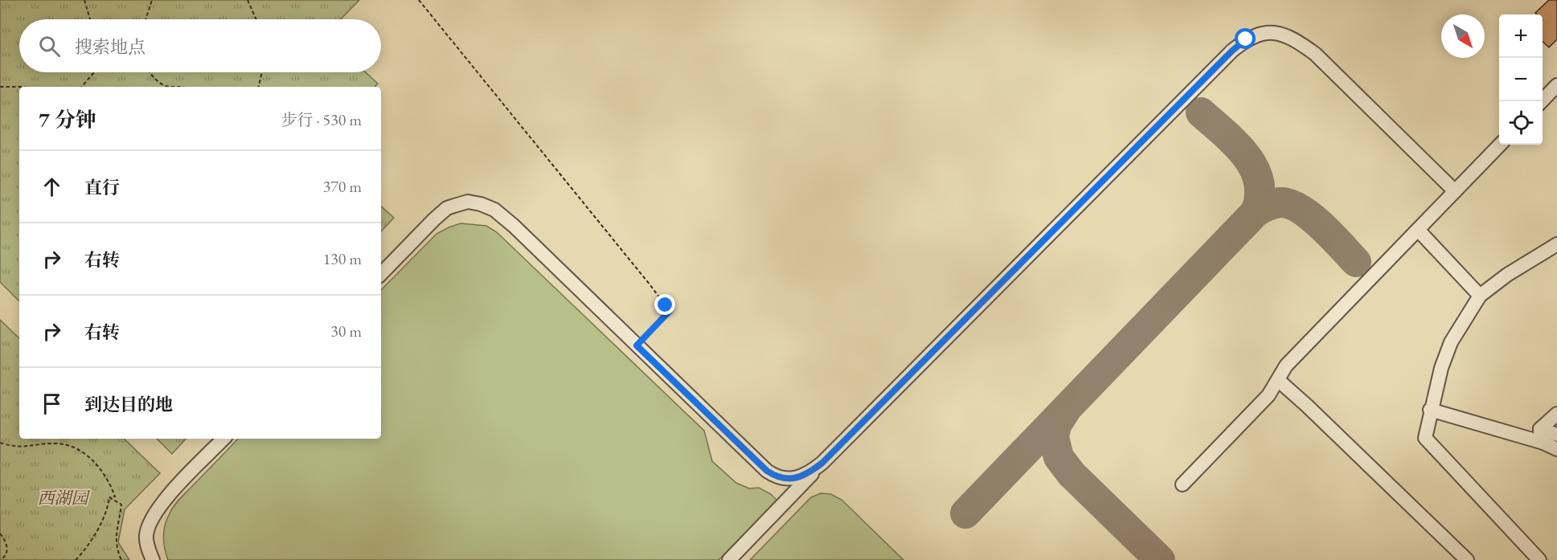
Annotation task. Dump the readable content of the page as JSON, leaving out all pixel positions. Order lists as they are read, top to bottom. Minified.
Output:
{"parks":["西湖园"],"north":"bottom right","page":{"map_buttons":["+","−"],"search":"搜索地点","heading":["7 分钟","步行 · 530 m"],"list":[["直行","370 m"],["右转","130 m"],["右转","30 m"],"到达目的地"]}}
